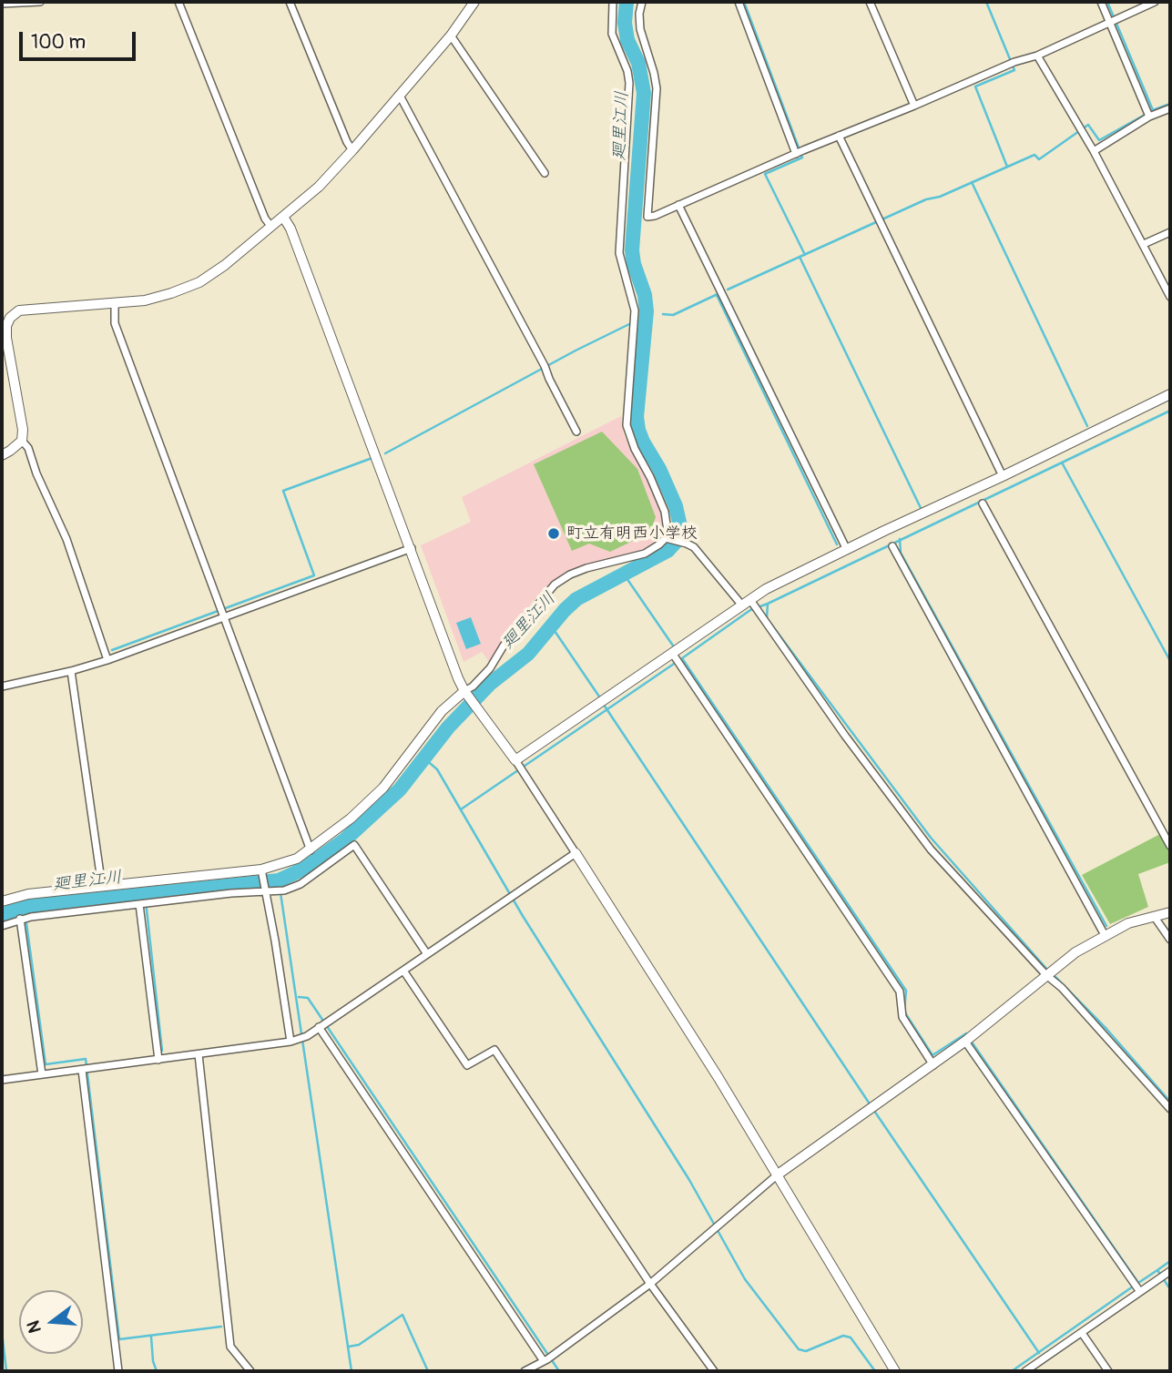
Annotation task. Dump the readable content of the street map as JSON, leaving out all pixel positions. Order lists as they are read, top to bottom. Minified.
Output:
{"water":["廻里江川"],"places":["町立有明西小学校"],"scale_bar":"100 m","north":"left"}
